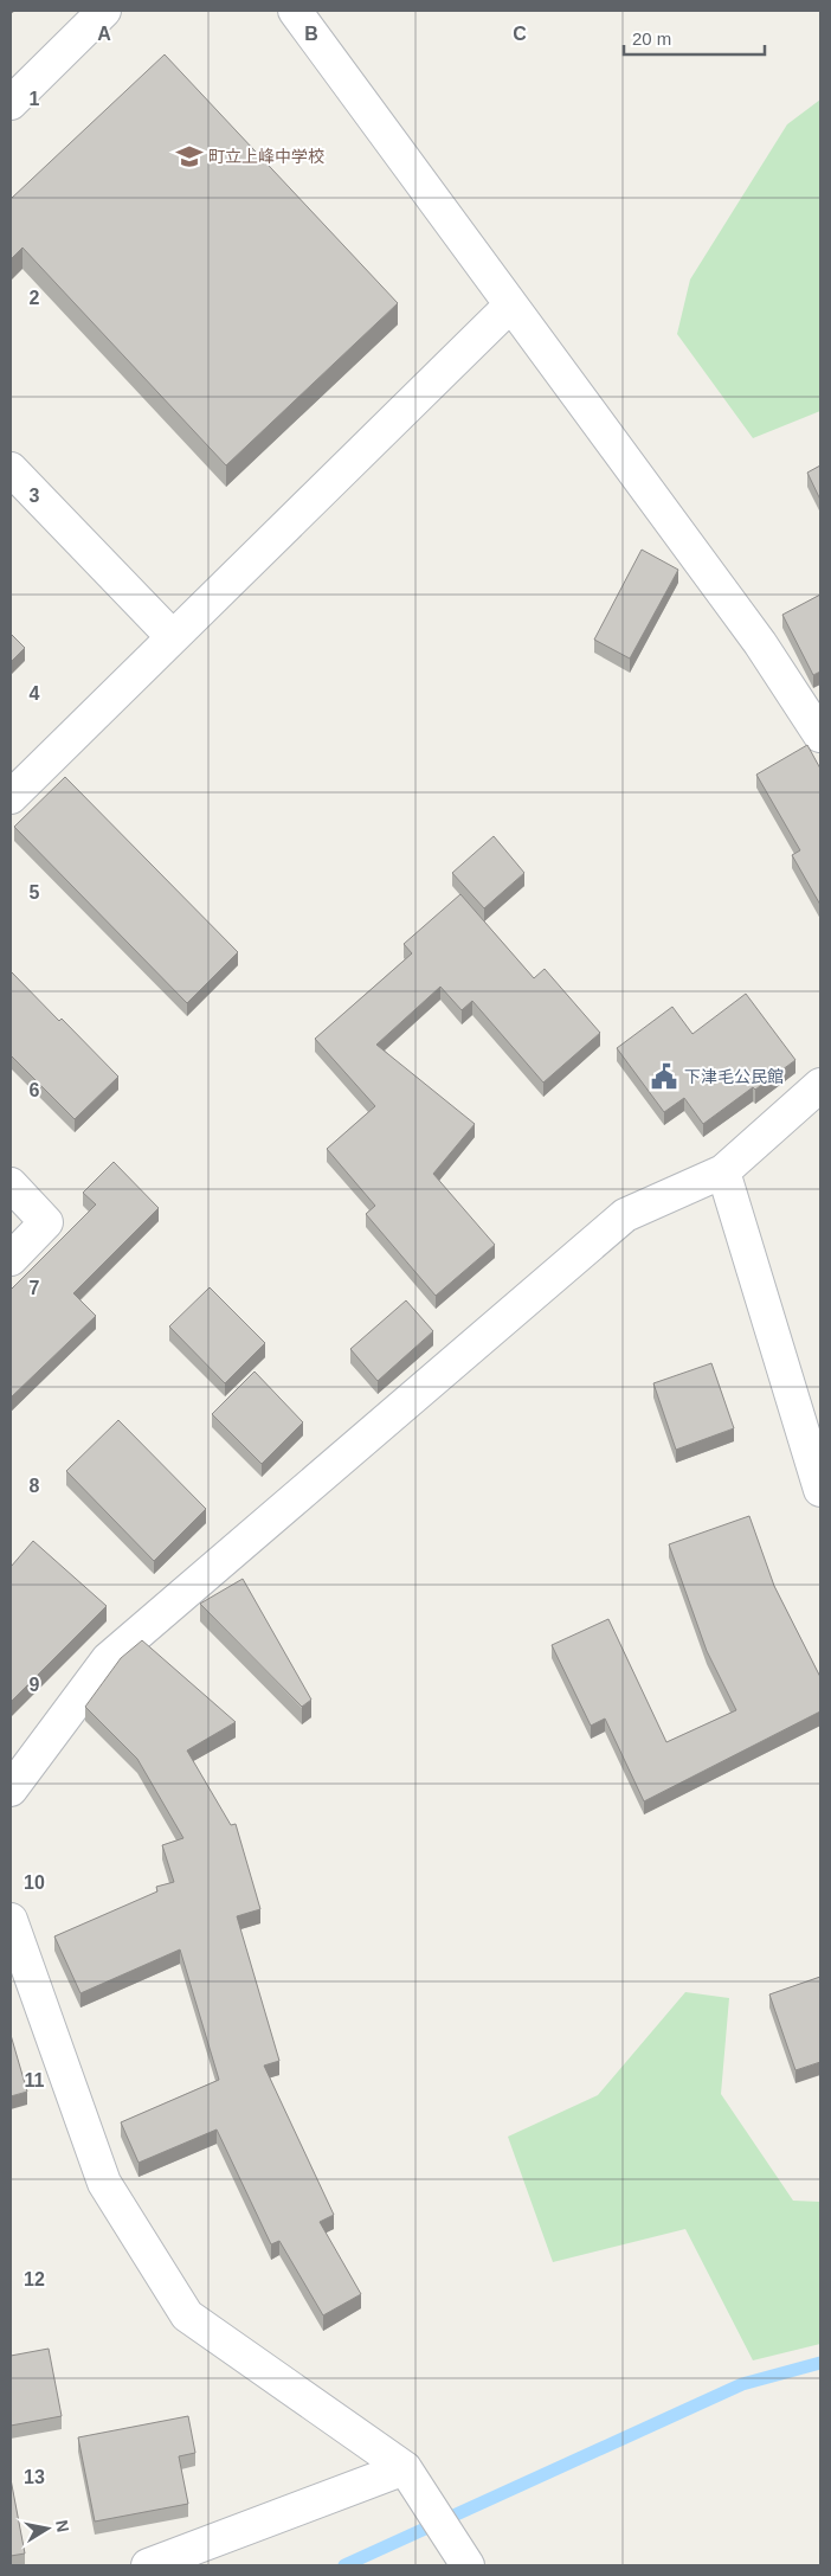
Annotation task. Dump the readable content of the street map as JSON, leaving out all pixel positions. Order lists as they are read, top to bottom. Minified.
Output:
{"places":{"school or university":["町立上峰中学校"],"public building":["下津毛公民館"]},"scale_bar":"20 m","north":"right","grid":{"columns":["A","B","C"],"rows":["1","2","3","4","5","6","7","8","9","10","11","12","13"]}}
